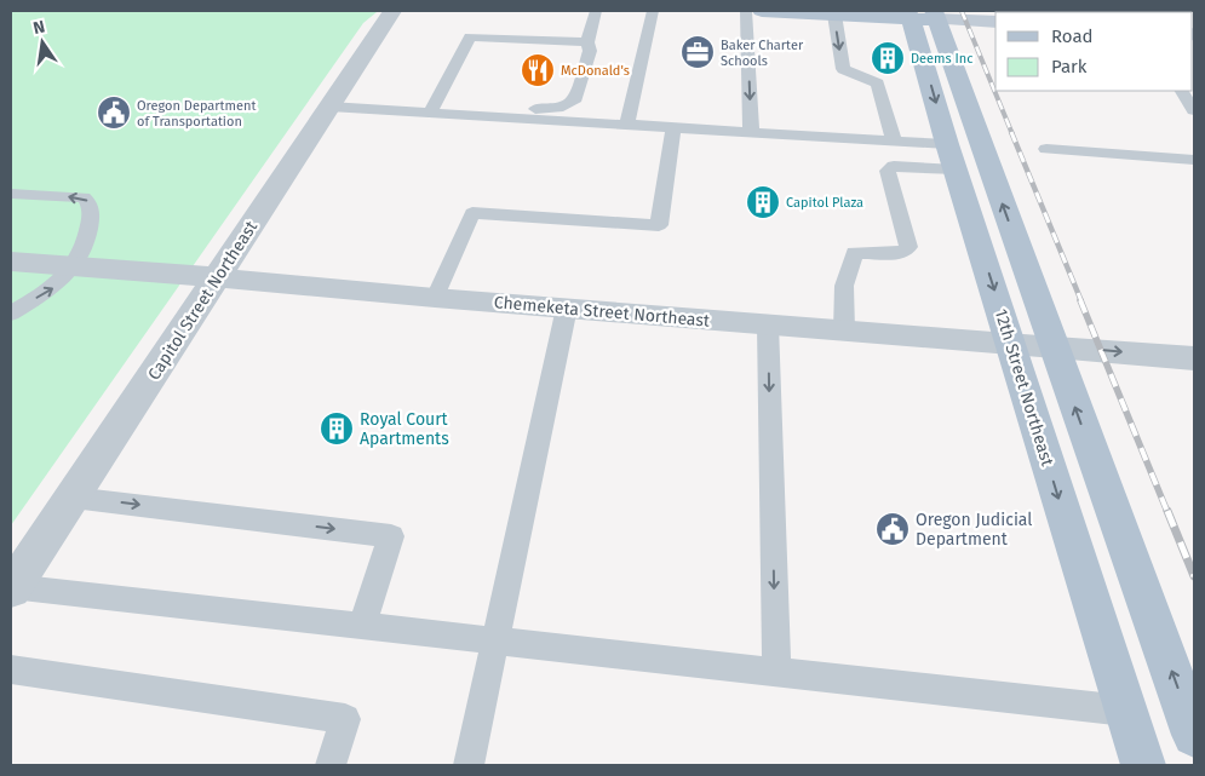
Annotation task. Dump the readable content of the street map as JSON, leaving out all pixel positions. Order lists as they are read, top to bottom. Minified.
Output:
{"streets":{"main road":["12th Street Northeast"],"street":["Capitol Street Northeast","Chemeketa Street Northeast"]},"crossings":[["Capitol Street Northeast","Chemeketa Street Northeast"],["Chemeketa Street Northeast","12th Street Northeast"]],"places":{"office":["Baker Charter Schools"],"building":["Deems Inc","Capitol Plaza","Royal Court Apartments"],"restaurant":["McDonald's"],"public building":["Oregon Department of Transportation","Oregon Judicial Department"]},"legend":["Road","Park"],"north":"top"}
